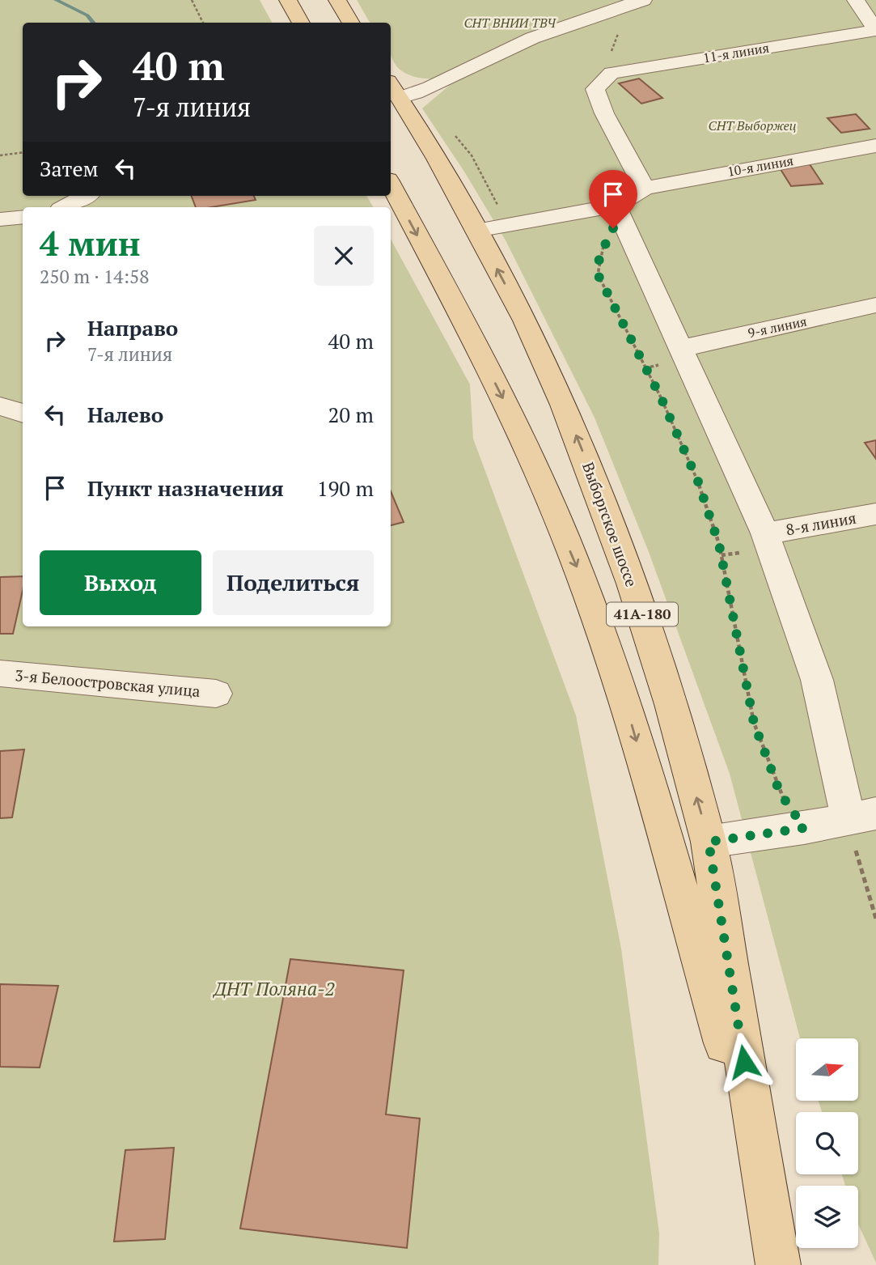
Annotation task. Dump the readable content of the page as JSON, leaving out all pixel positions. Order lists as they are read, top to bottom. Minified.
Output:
{"streets":{"main road":["Выборгское шоссе","41А-180"],"street":["11-я линия","10-я линия","9-я линия","8-я линия","3-я Белоостровская улица"]},"parks":["СНТ ВНИИ ТВЧ","СНТ Выборжец","ДНТ Поляна-2"],"north":"right","page":{"turn":["40 m","7-я линия"],"then":"Затем","heading":["4 мин","250 m · 14:58"],"list":[{"name":"Направо","note":"7-я линия","value":"40 m"},{"name":"Налево","value":"20 m"},{"name":"Пункт назначения","value":"190 m"}],"buttons":["Выход","Поделиться"]}}
